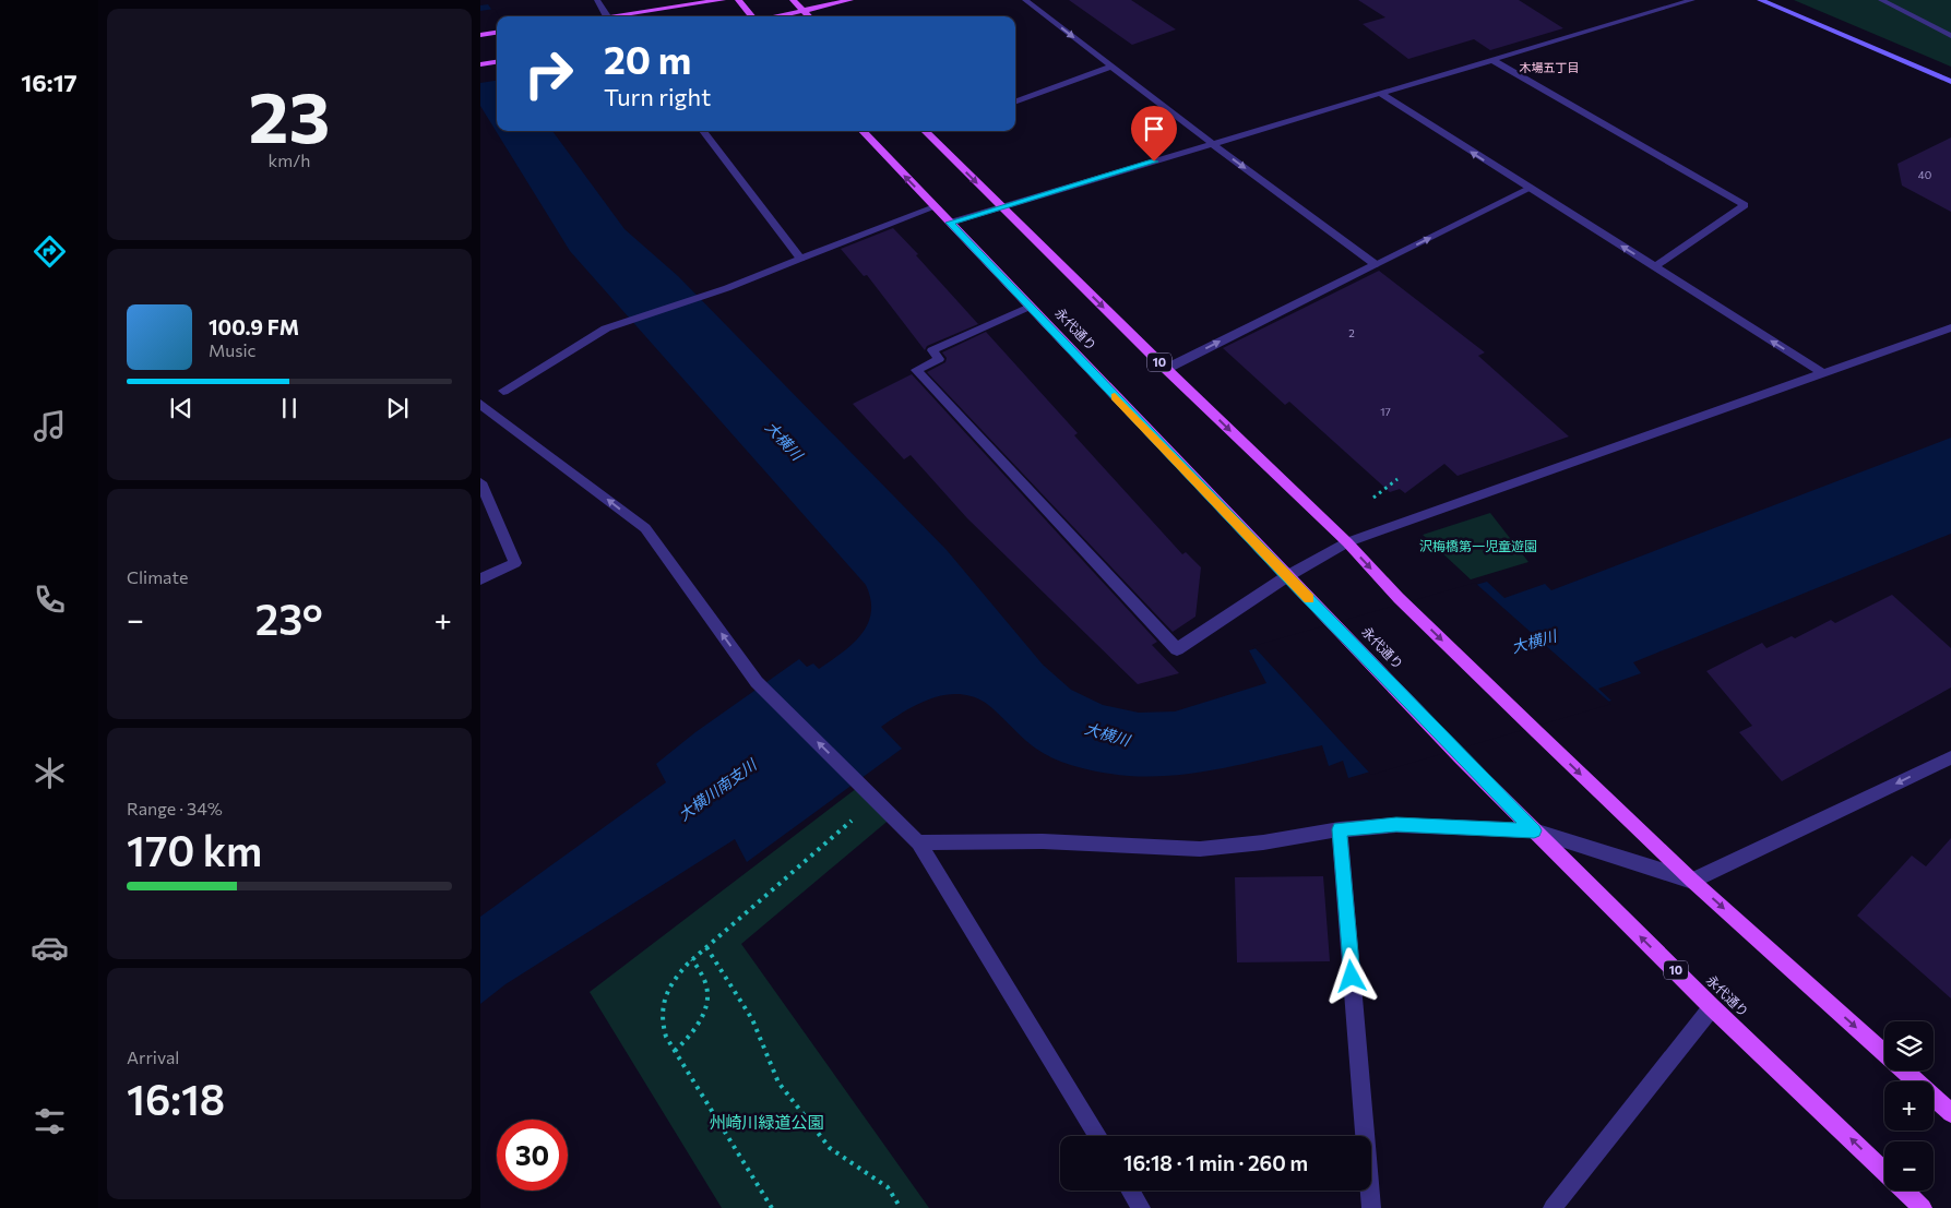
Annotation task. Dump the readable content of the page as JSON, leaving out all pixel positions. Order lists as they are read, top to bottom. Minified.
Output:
{"streets":{"main road":["永代通り","10"]},"districts":["木場五丁目"],"water":["大横川","大横川南支川"],"parks":["沢梅橋第一児童遊園","州崎川緑道公園"],"house_numbers":["40","2","17"],"page":{"tabs":"16:17","tile":[["23","km/h"],"Climate",["Range · 34%","170 km"],["Arrival","16:18"]],"turn":["20 m","Turn right"],"song":["100.9 FM","Music"],"heat":["−","23°","+"],"map_buttons":["+","−"],"limit":"30","trip":"16:18 · 1 min · 260 m"}}
